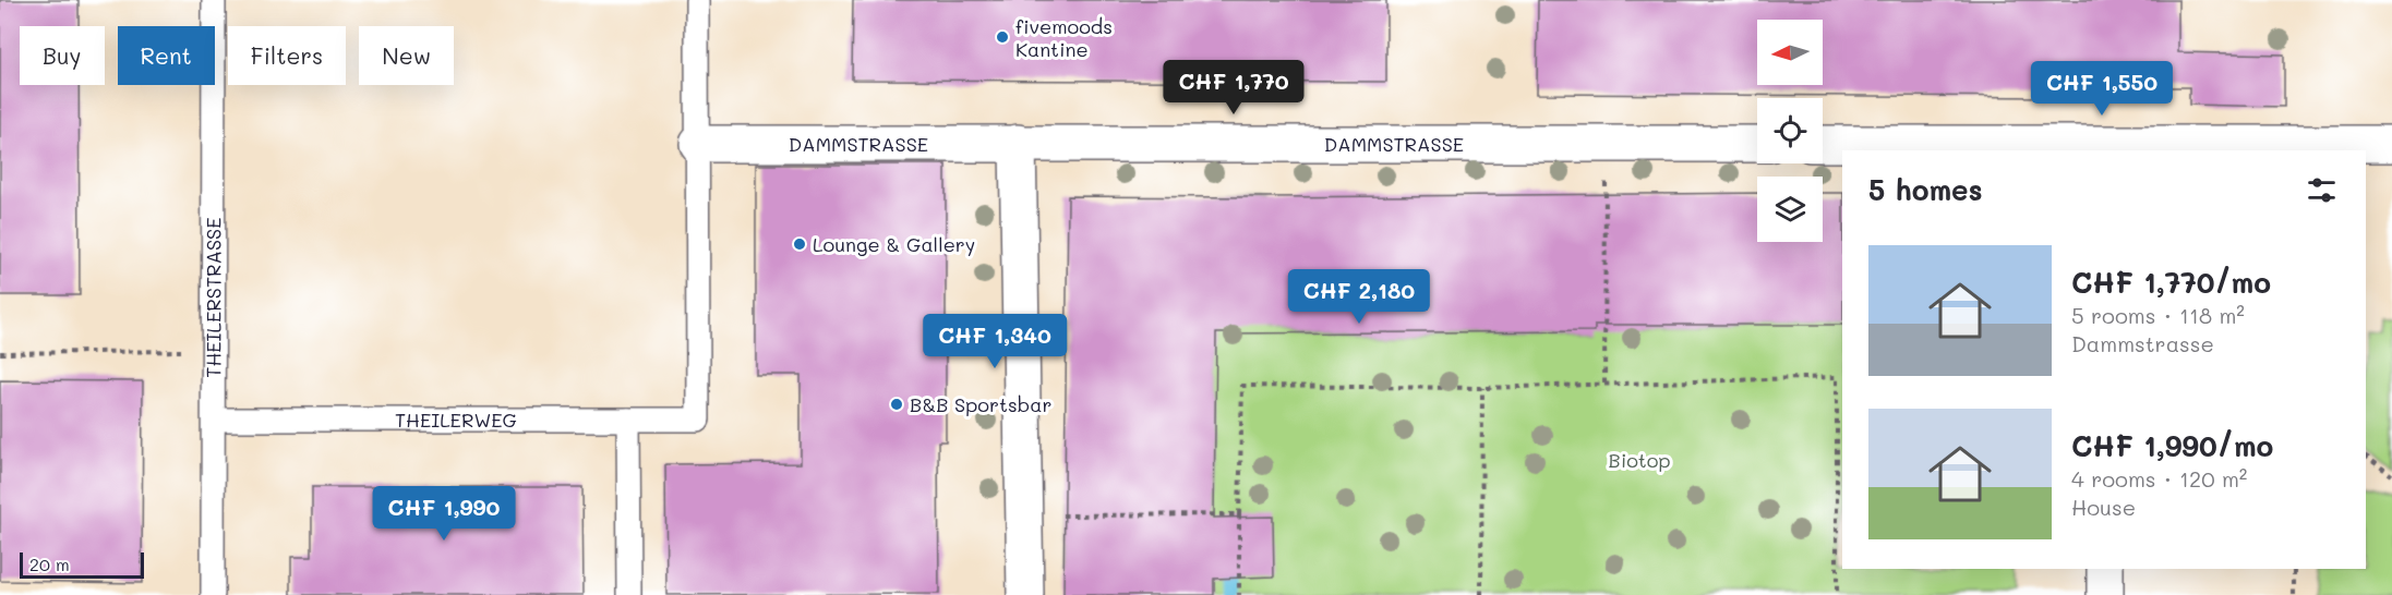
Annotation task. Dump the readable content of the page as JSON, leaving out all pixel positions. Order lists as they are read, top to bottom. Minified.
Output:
{"streets":{"street":["DAMMSTRASSE"],"lane":["THEILERSTRASSE","THEILERWEG"]},"crossings":[["DAMMSTRASSE","THEILERWEG"],["THEILERSTRASSE","THEILERWEG"]],"parks":["Biotop"],"places":["fivemoods Kantine","Lounge & Gallery","B&B Sportsbar"],"scale_bar":"20 m","north":"left","page":{"chip":["Buy","Rent","Filters","New"],"price":["CHF 1,770","CHF 1,550","CHF 2,180","CHF 1,340","CHF 1,990"],"heading":"5 homes","list":[{"name":"CHF 1,770/mo","note":"5 rooms · 118 m² · Dammstrasse"},{"name":"CHF 1,990/mo","note":"4 rooms · 120 m² · House"}],"scale":"20 m"}}
